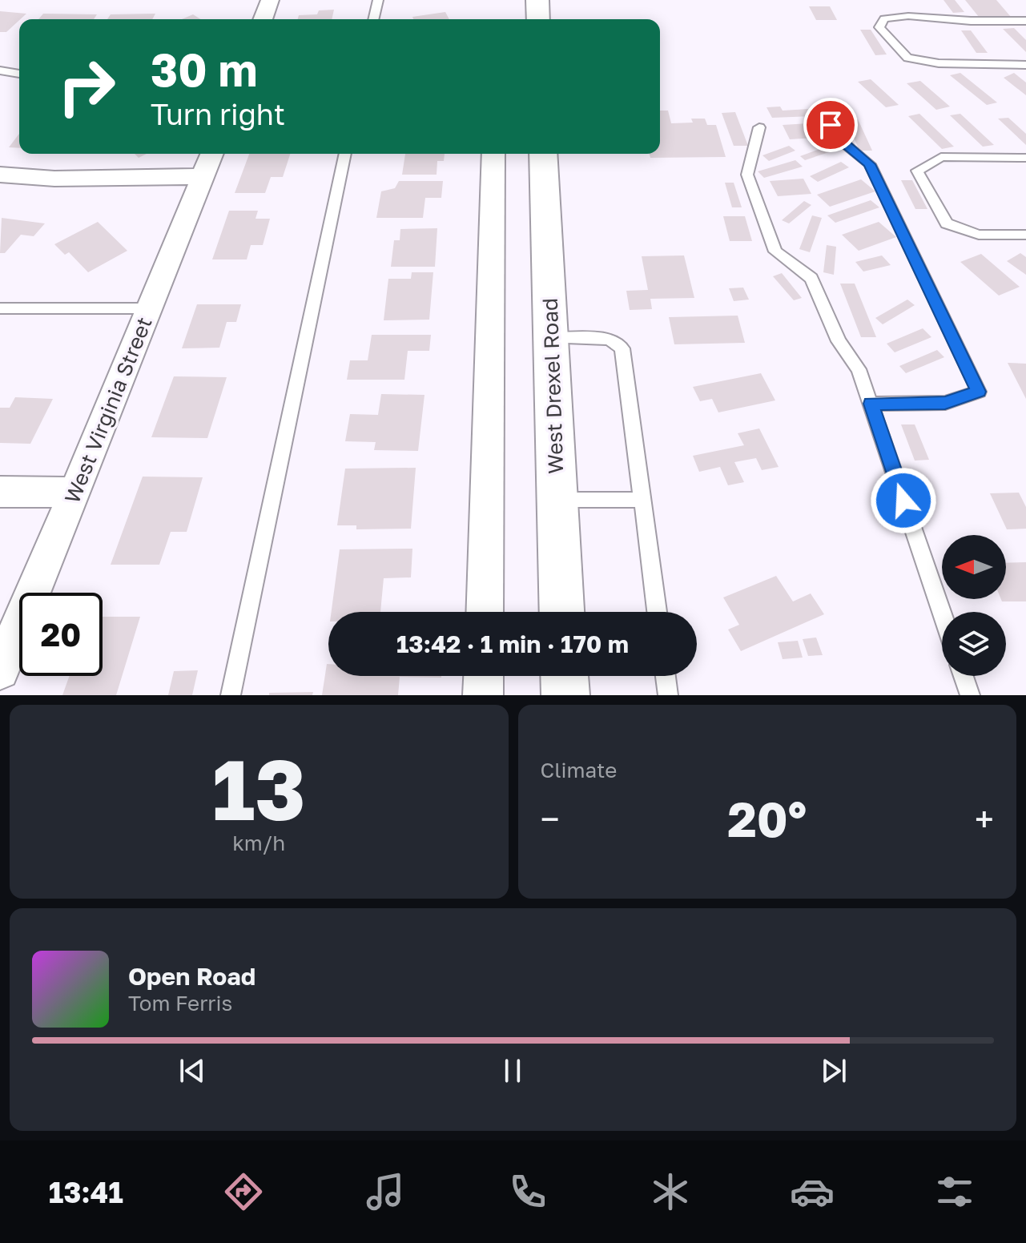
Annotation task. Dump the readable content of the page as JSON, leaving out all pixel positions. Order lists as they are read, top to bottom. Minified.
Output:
{"streets":{"street":["West Drexel Road","West Virginia Street"]},"north":"left","page":{"turn":["30 m","Turn right"],"limit":"20","trip":"13:42 · 1 min · 170 m","tile":[["13","km/h"],"Climate"],"heat":["−","20°","+"],"song":["Open Road","Tom Ferris"],"tabs":"13:41"}}
